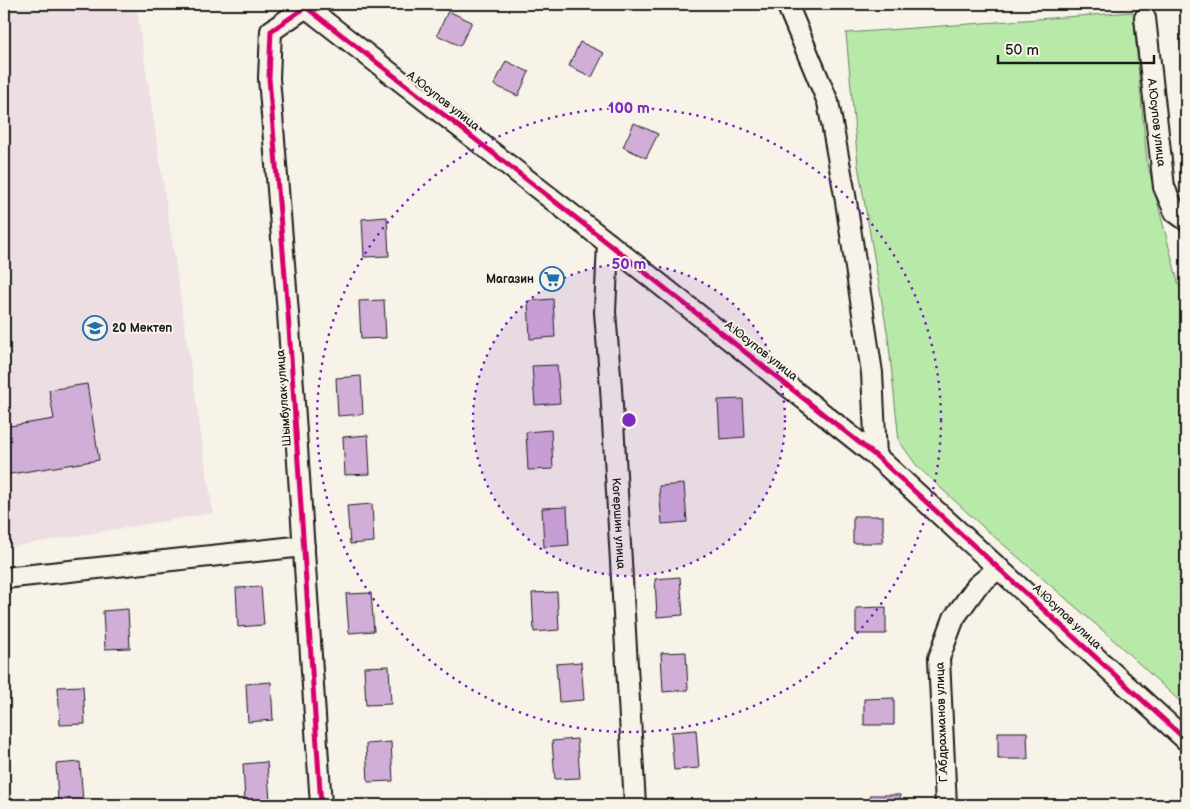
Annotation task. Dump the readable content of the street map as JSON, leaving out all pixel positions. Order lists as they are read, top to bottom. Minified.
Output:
{"streets":{"street":["А.Юсупов улица","Шымбулак улица","Когершин улица","Г.Абдрахманов улица"]},"crossings":[["А.Юсупов улица","Шымбулак улица"],["А.Юсупов улица","Когершин улица"],["А.Юсупов улица","Г.Абдрахманов улица"]],"places":{"supermarket":["Магазин"],"school or university":["20 Мектеп"]},"scale_bar":"50 m","rings":["100 m","50 m"]}
